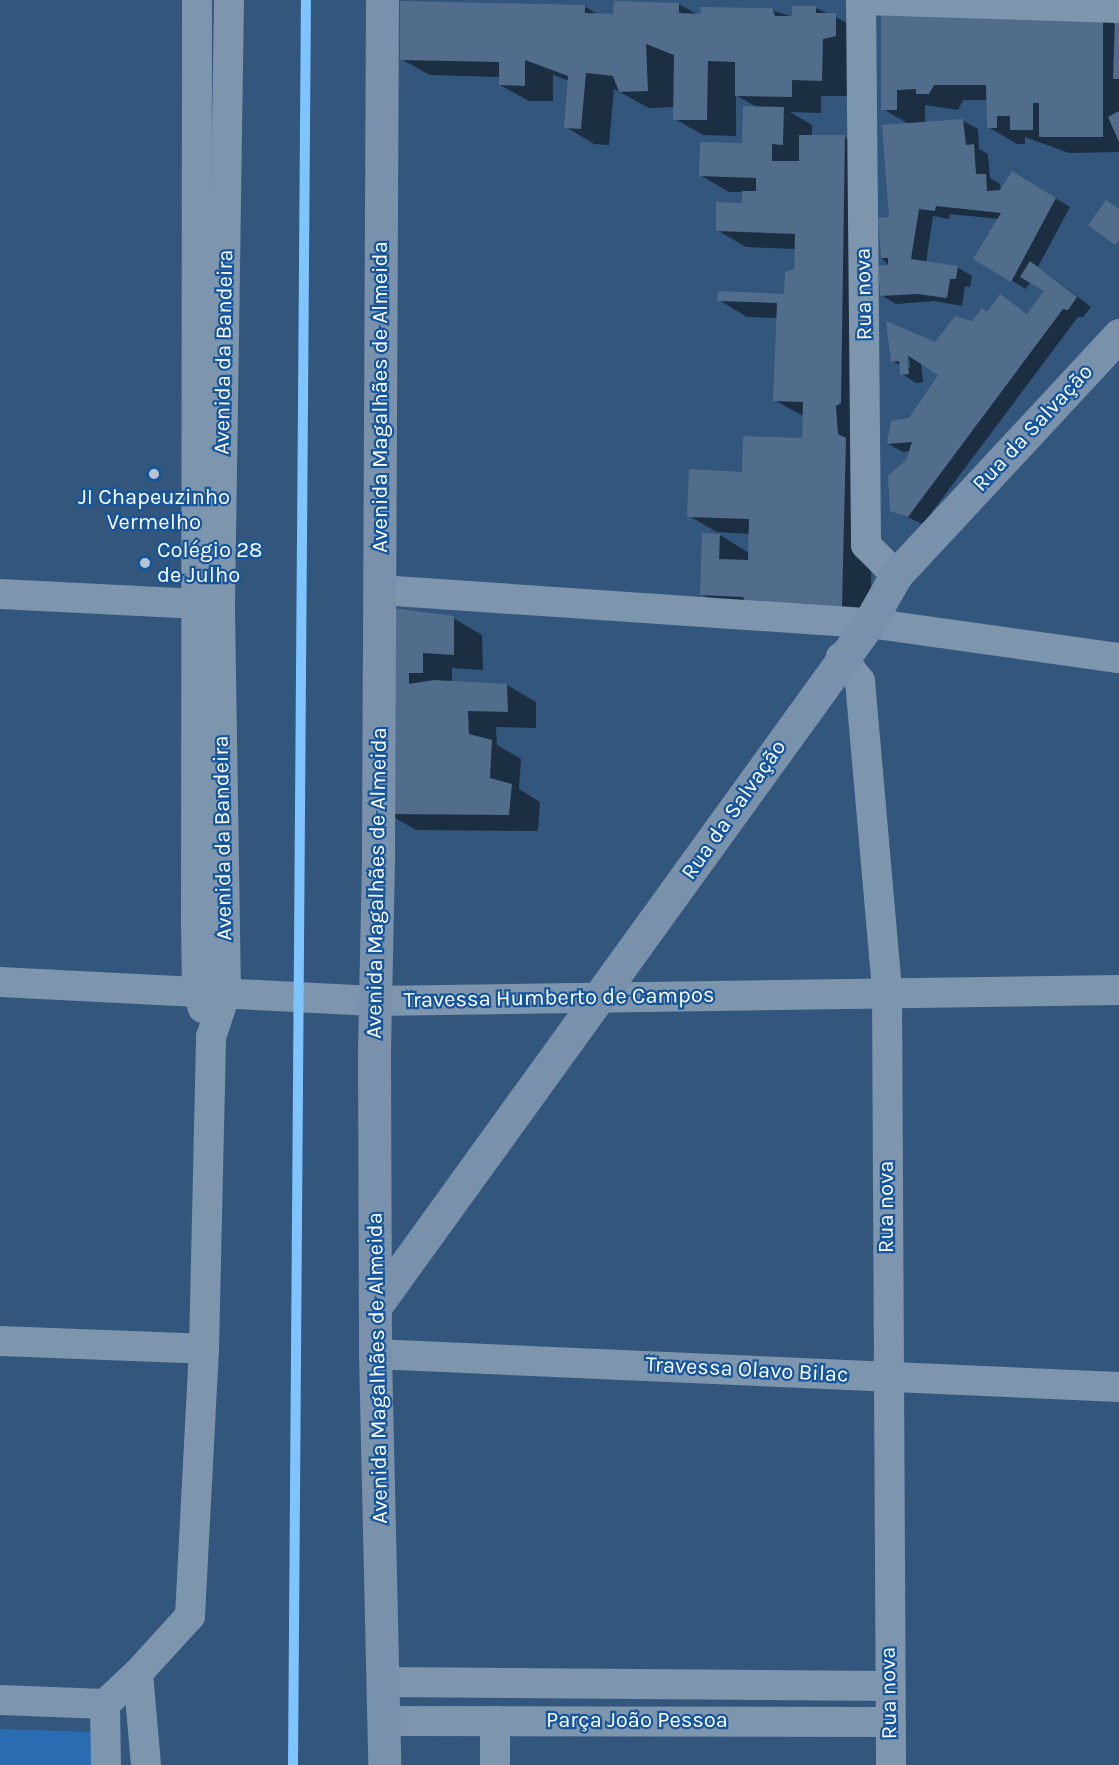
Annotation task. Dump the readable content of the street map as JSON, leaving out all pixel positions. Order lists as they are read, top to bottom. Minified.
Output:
{"streets":{"street":["Rua nova","Avenida da Bandeira","Avenida Magalhães de Almeida","Rua da Salvação","Travessa Humberto de Campos","Travessa Olavo Bilac","Parça João Pessoa"]},"crossings":[["Rua nova","Rua da Salvação"],["Rua nova","Travessa Humberto de Campos"],["Rua nova","Travessa Olavo Bilac"],["Rua nova","Parça João Pessoa"],["Avenida da Bandeira","Travessa Humberto de Campos"],["Avenida Magalhães de Almeida","Rua da Salvação"],["Avenida Magalhães de Almeida","Travessa Humberto de Campos"],["Avenida Magalhães de Almeida","Travessa Olavo Bilac"],["Avenida Magalhães de Almeida","Parça João Pessoa"],["Rua da Salvação","Travessa Humberto de Campos"]],"places":["JI Chapeuzinho Vermelho","Colégio 28 de Julho"]}
